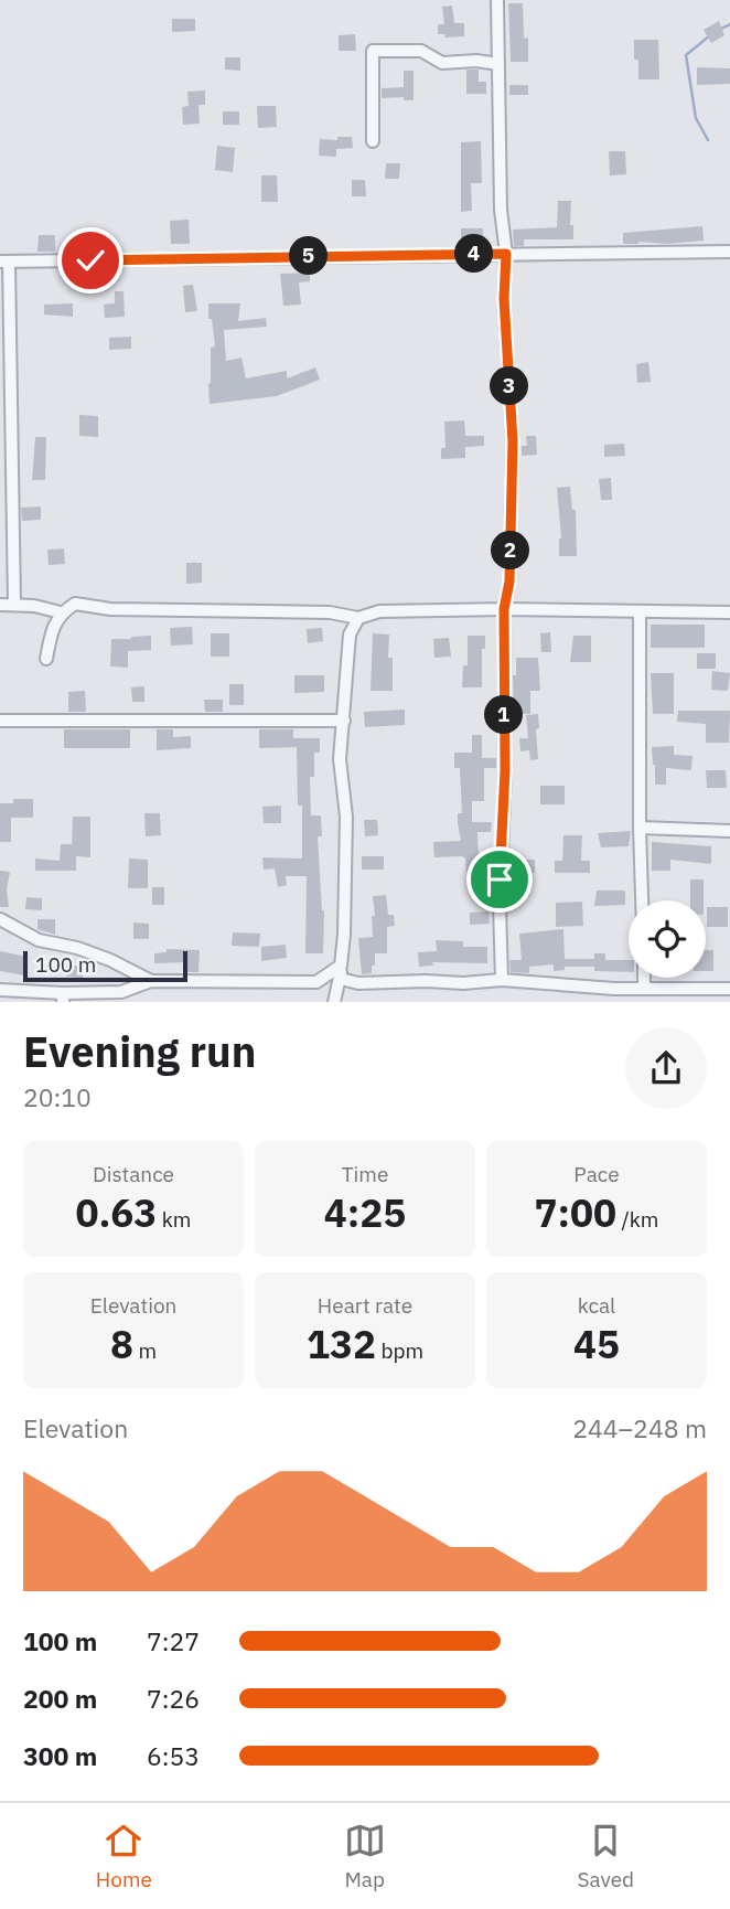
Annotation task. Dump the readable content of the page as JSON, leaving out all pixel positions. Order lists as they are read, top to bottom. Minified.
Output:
{"scale_bar":"100 m","page":{"pins":["4","5","3","2","1"],"scale":"100 m","heading":["Evening run","20:10"],"stats":[["Distance","0.63 km"],["Time","4:25"],["Pace","7:00 /km"],["Elevation","8 m"],["Heart rate","132 bpm"],["kcal","45"]],"chart":["Elevation","244–248 m"],"list":[{"name":"100 m","note":"7:27"},{"name":"200 m","note":"7:26"},{"name":"300 m","note":"6:53"}],"tabs":["Home","Map","Saved"]}}
